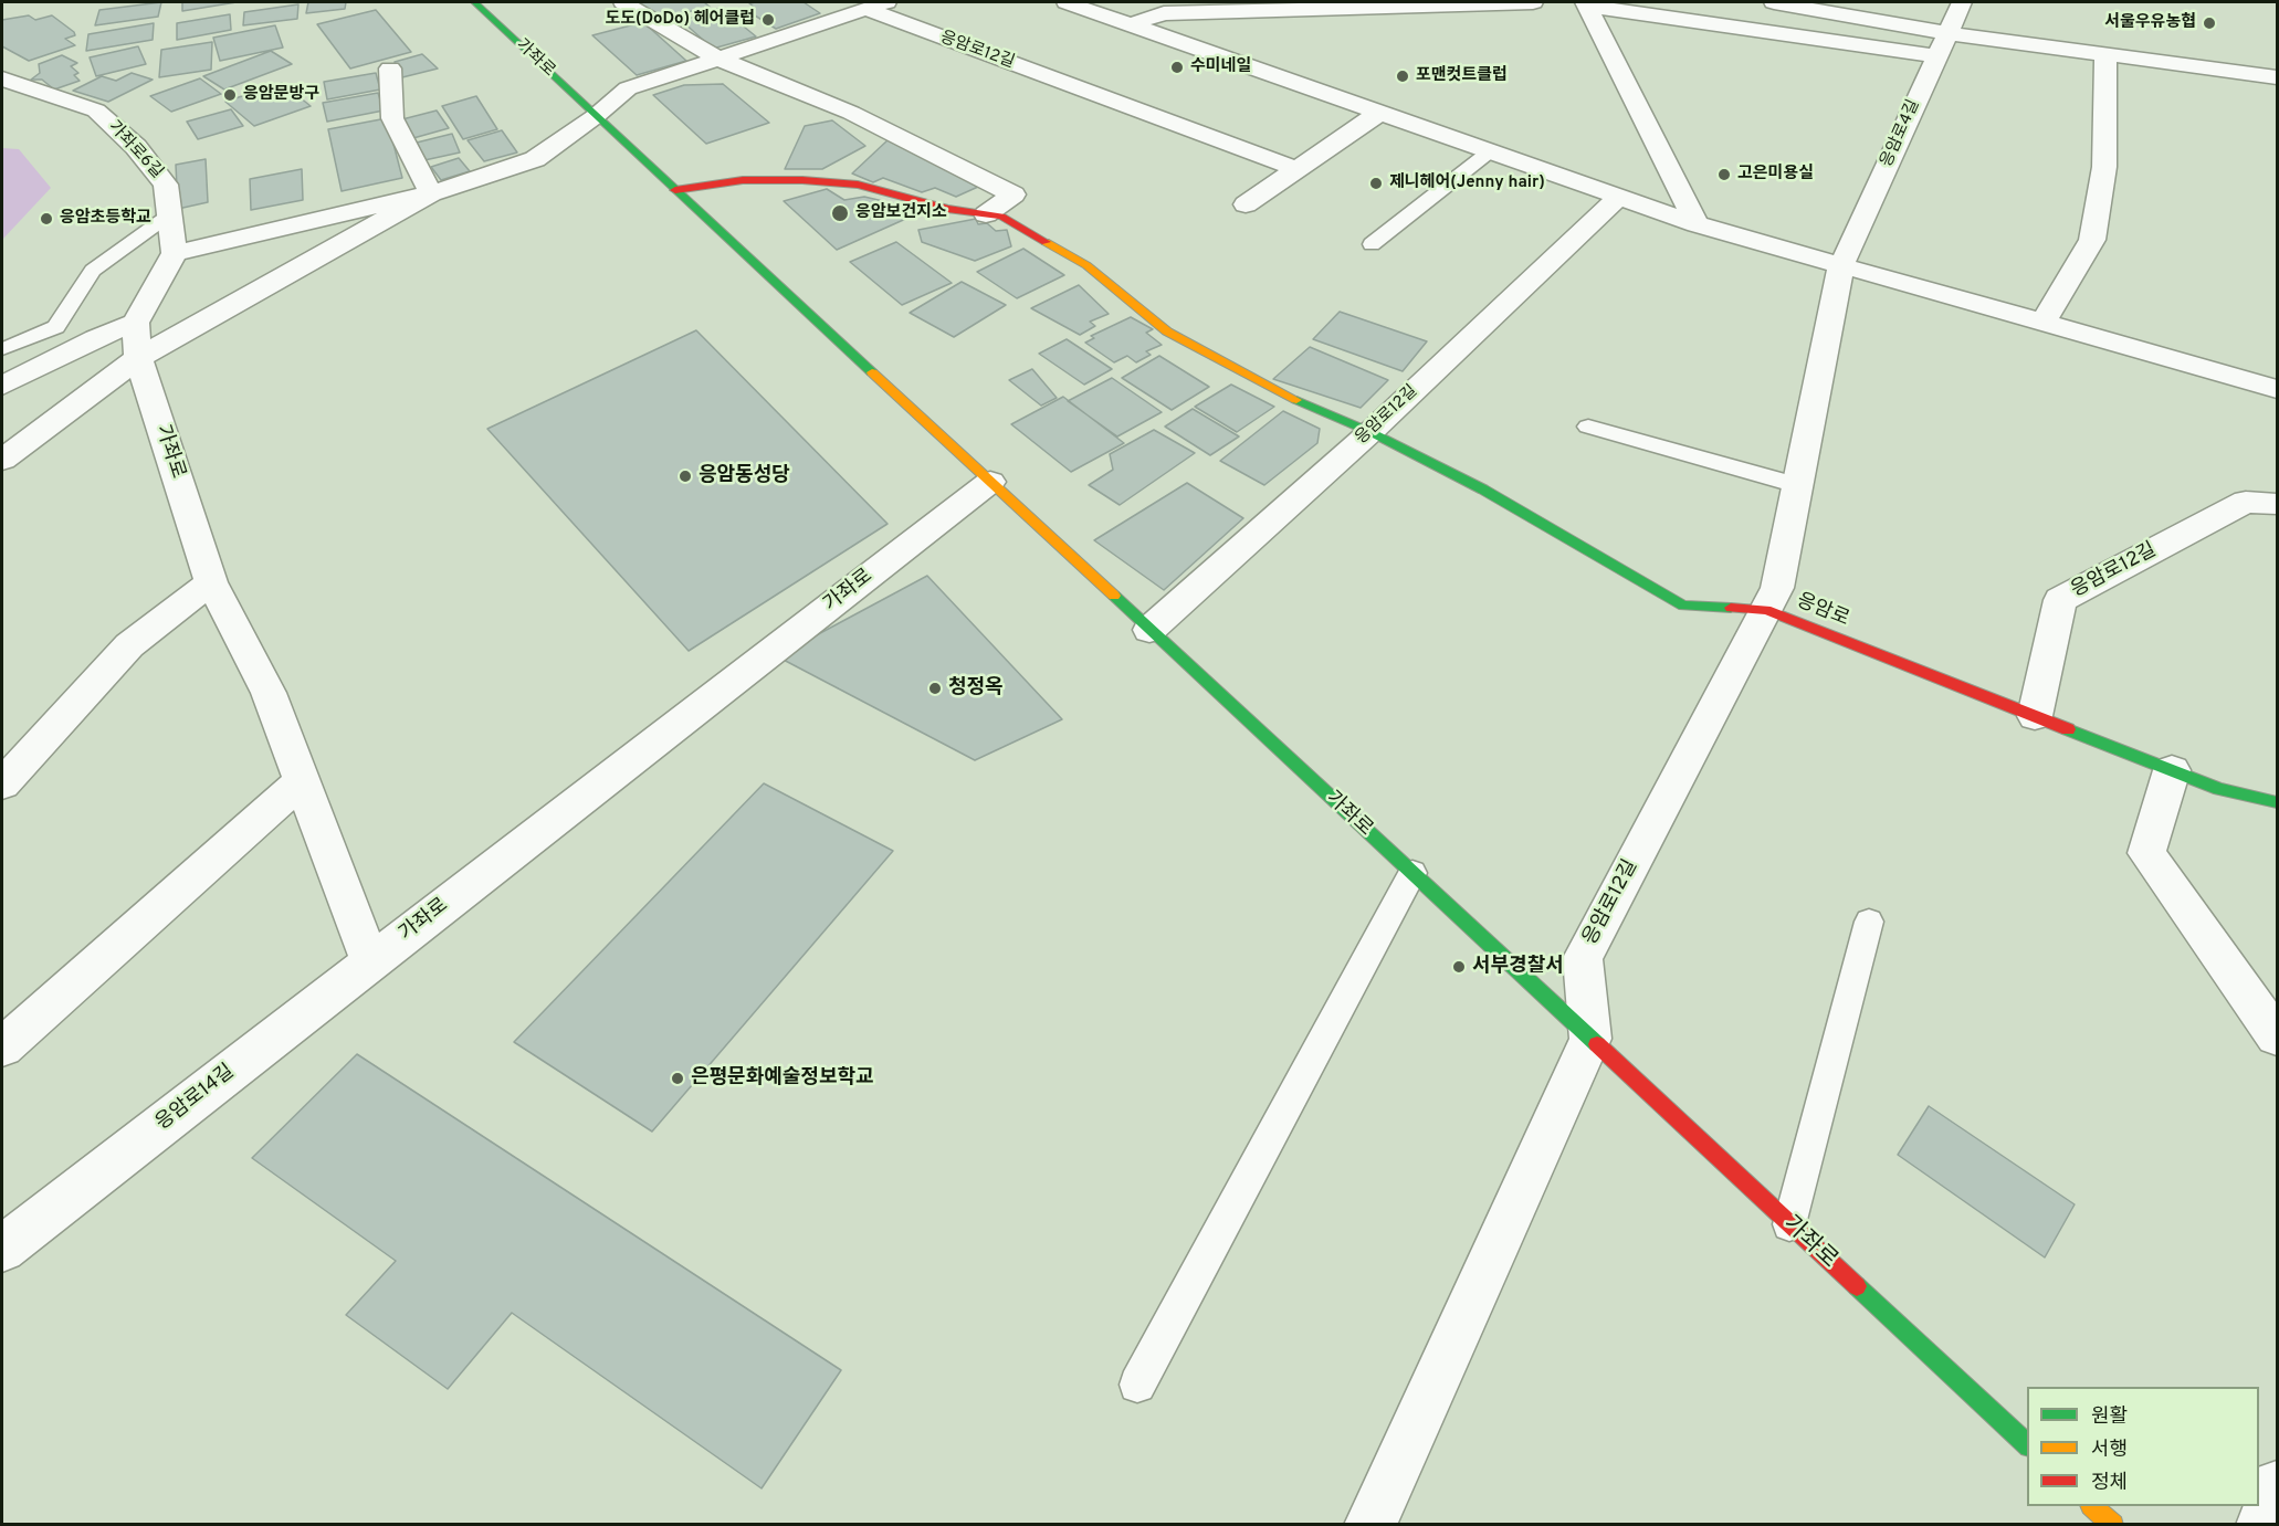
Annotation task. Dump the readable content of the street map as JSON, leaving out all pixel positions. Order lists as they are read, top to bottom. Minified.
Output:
{"streets":{"main road":["가좌로","응암로"],"street":["응암로12길","응암로4길","가좌로6길","응암로14길"]},"crossings":[["응암로12길","가좌로"],["응암로12길","응암로4길"],["응암로12길","응암로"],["가좌로","응암로14길"]],"places":["도도(DoDo) 헤어클럽","서울우유농협","수미네일","포맨컷트클럽","응암문방구","고은미용실","제니헤어(Jenny hair)","응암보건지소","응암초등학교","응암동성당","청정옥","서부경찰서","은평문화예술정보학교"],"legend":["원활","서행","정체"]}
